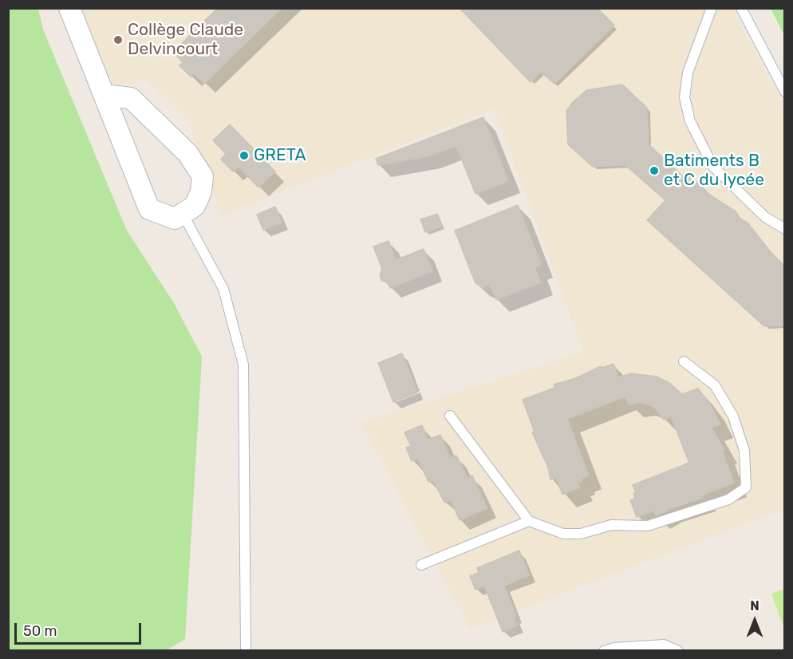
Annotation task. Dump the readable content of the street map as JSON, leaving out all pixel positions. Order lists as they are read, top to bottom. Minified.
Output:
{"places":["Collège Claude Delvincourt","GRETA","Batiments B et C du lycée"],"scale_bar":"50 m","north":"top"}
